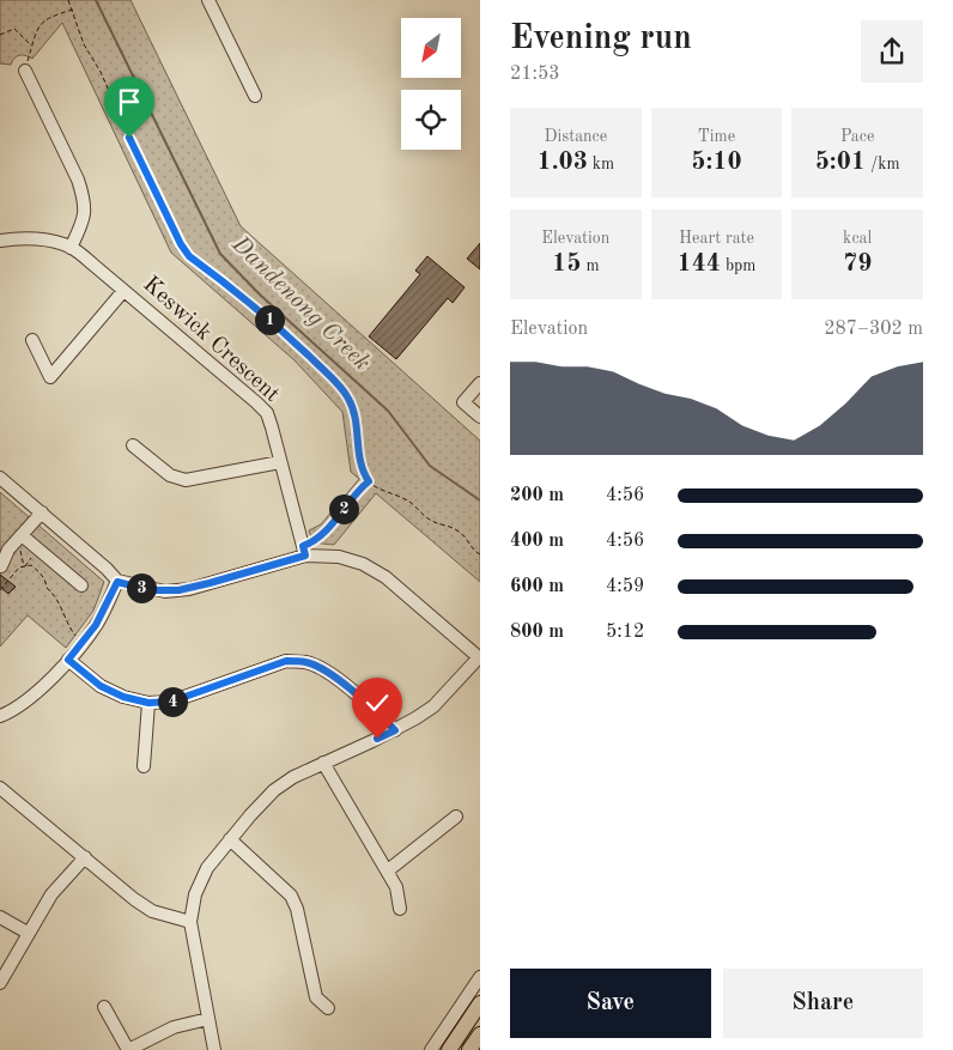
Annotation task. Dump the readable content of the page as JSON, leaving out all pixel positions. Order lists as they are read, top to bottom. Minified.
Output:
{"streets":{"street":["Keswick Crescent"]},"water":["Dandenong Creek"],"north":"bottom left","page":{"heading":["Evening run","21:53"],"stats":[["Distance","1.03 km"],["Time","5:10"],["Pace","5:01 /km"],["Elevation","15 m"],["Heart rate","144 bpm"],["kcal","79"]],"pins":["1","2","3","4"],"chart":["Elevation","287–302 m"],"list":[{"name":"200 m","note":"4:56"},{"name":"400 m","note":"4:56"},{"name":"600 m","note":"4:59"},{"name":"800 m","note":"5:12"}],"buttons":["Save","Share"]}}
